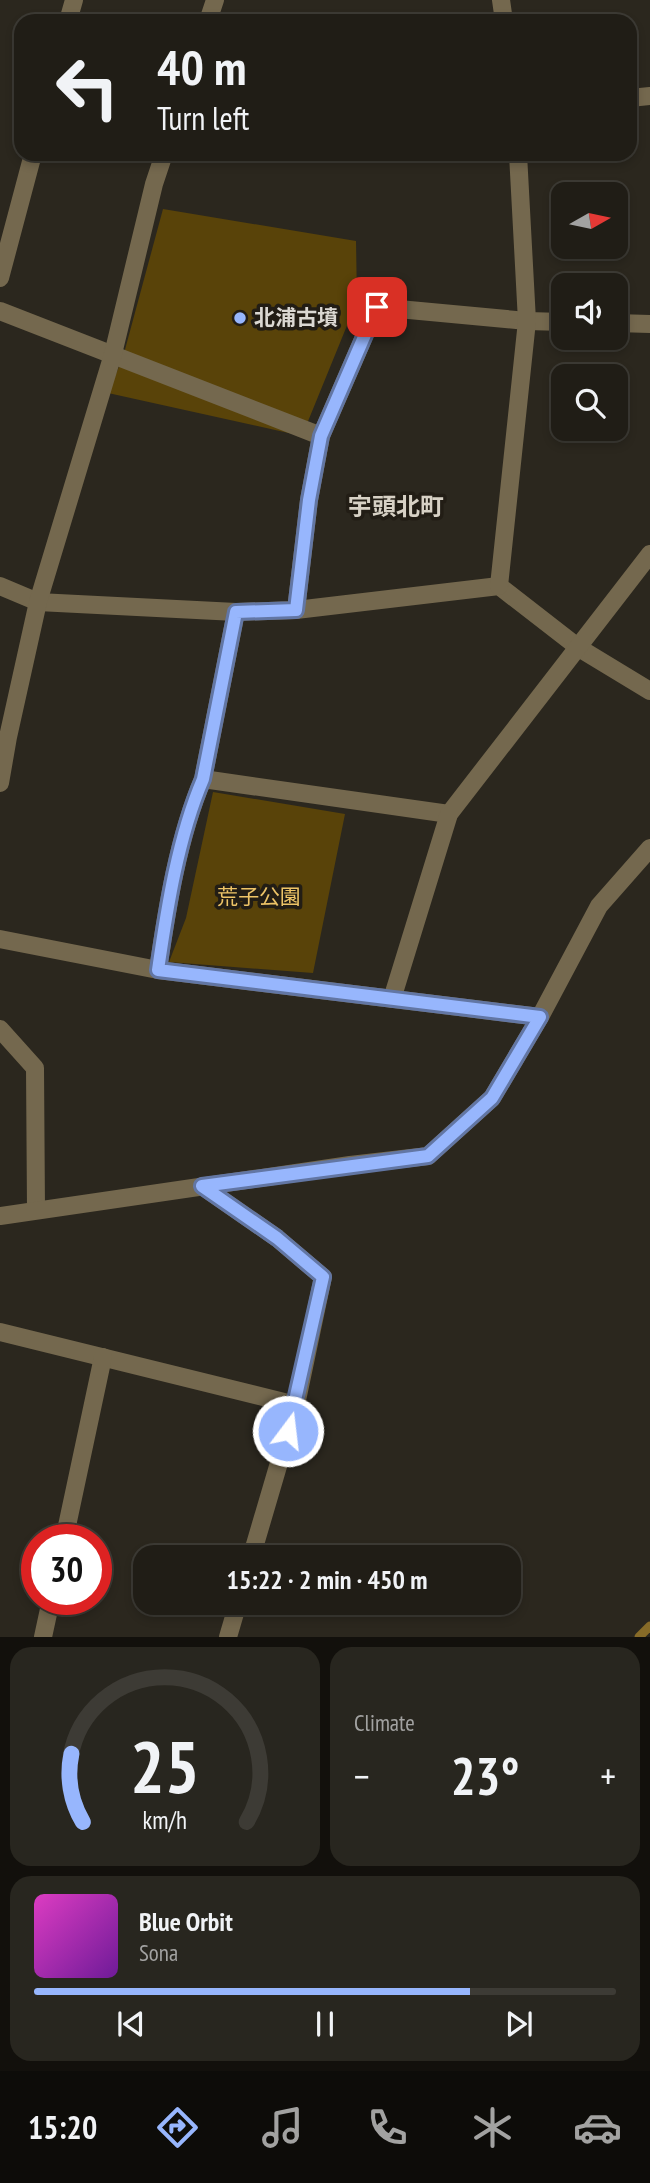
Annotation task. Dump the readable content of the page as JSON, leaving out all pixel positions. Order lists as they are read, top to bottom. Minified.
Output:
{"districts":["宇頭北町"],"parks":["荒子公園"],"places":["北浦古墳"],"north":"right","page":{"turn":["40 m","Turn left"],"limit":"30","trip":"15:22 · 2 min · 450 m","tile":"Climate","heat":["−","23°","+"],"song":["Blue Orbit","Sona"],"tabs":"15:20","gauge":["25","km/h"]}}
